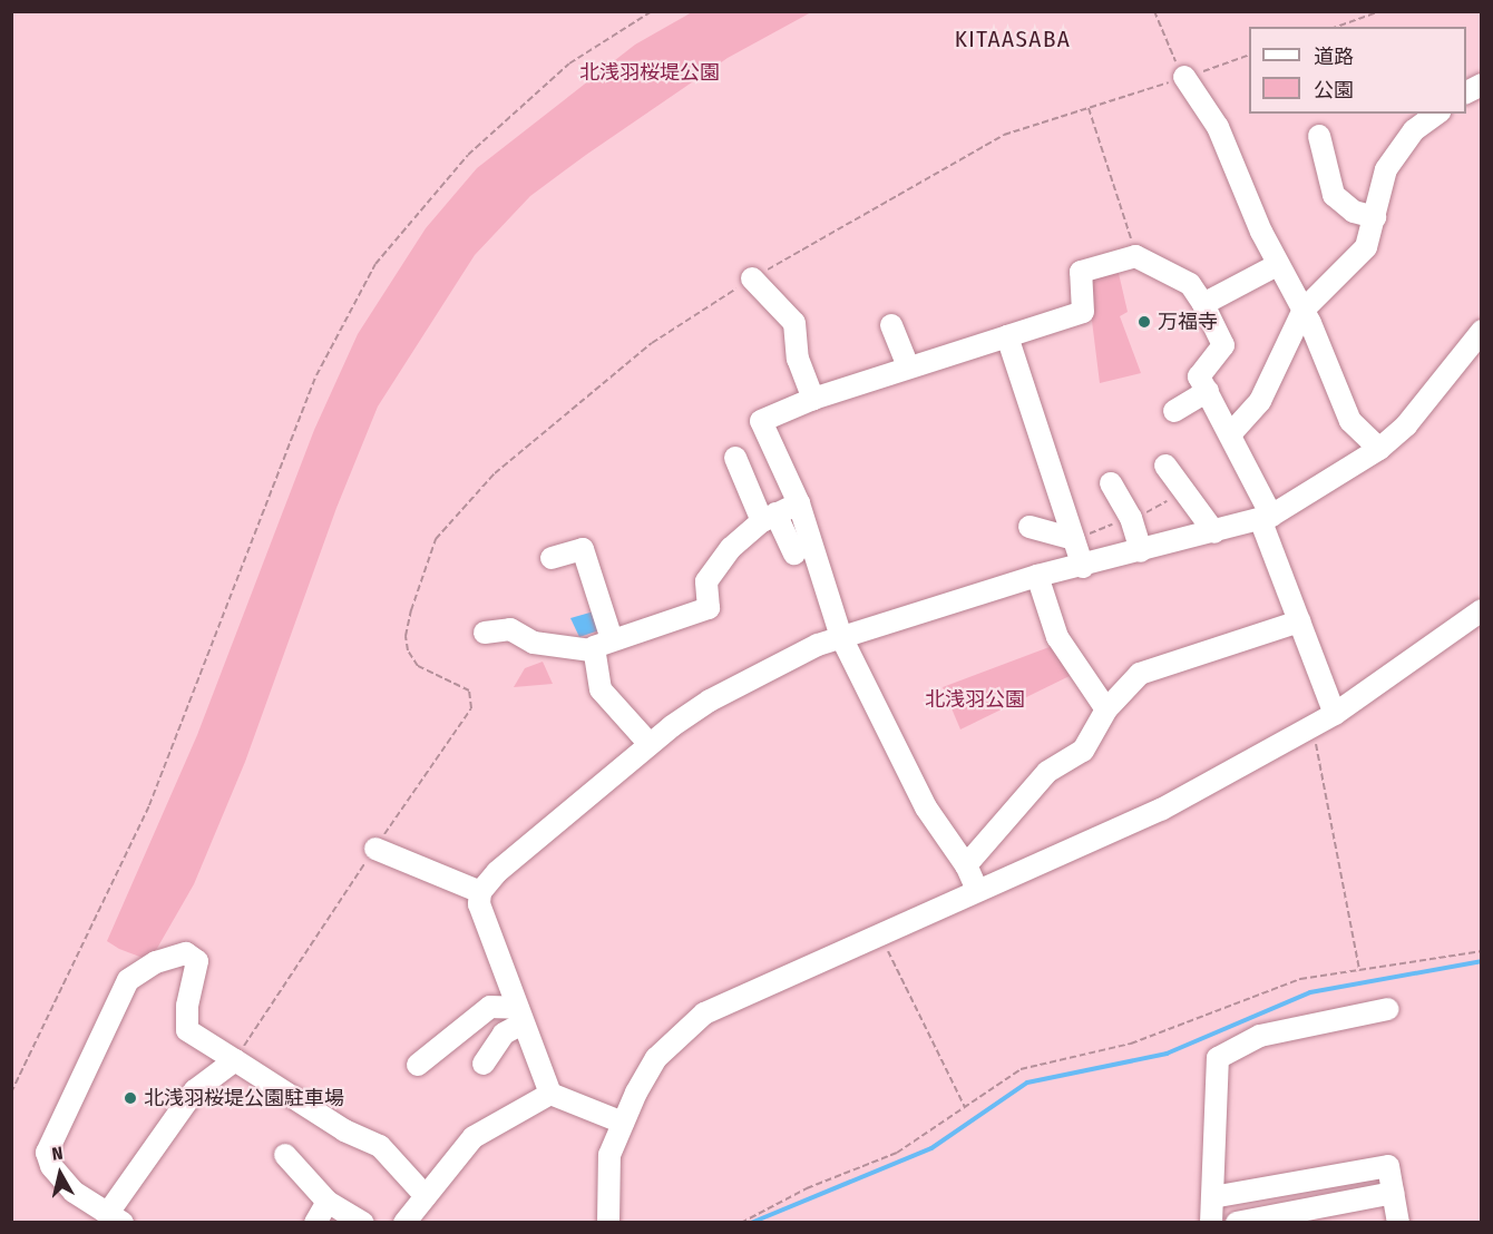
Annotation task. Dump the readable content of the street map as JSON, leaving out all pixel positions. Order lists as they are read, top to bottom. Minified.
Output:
{"districts":["KITAASABA"],"parks":["北浅羽桜堤公園","北浅羽公園"],"places":["万福寺","北浅羽桜堤公園駐車場"],"legend":["道路","公園"],"north":"top"}
